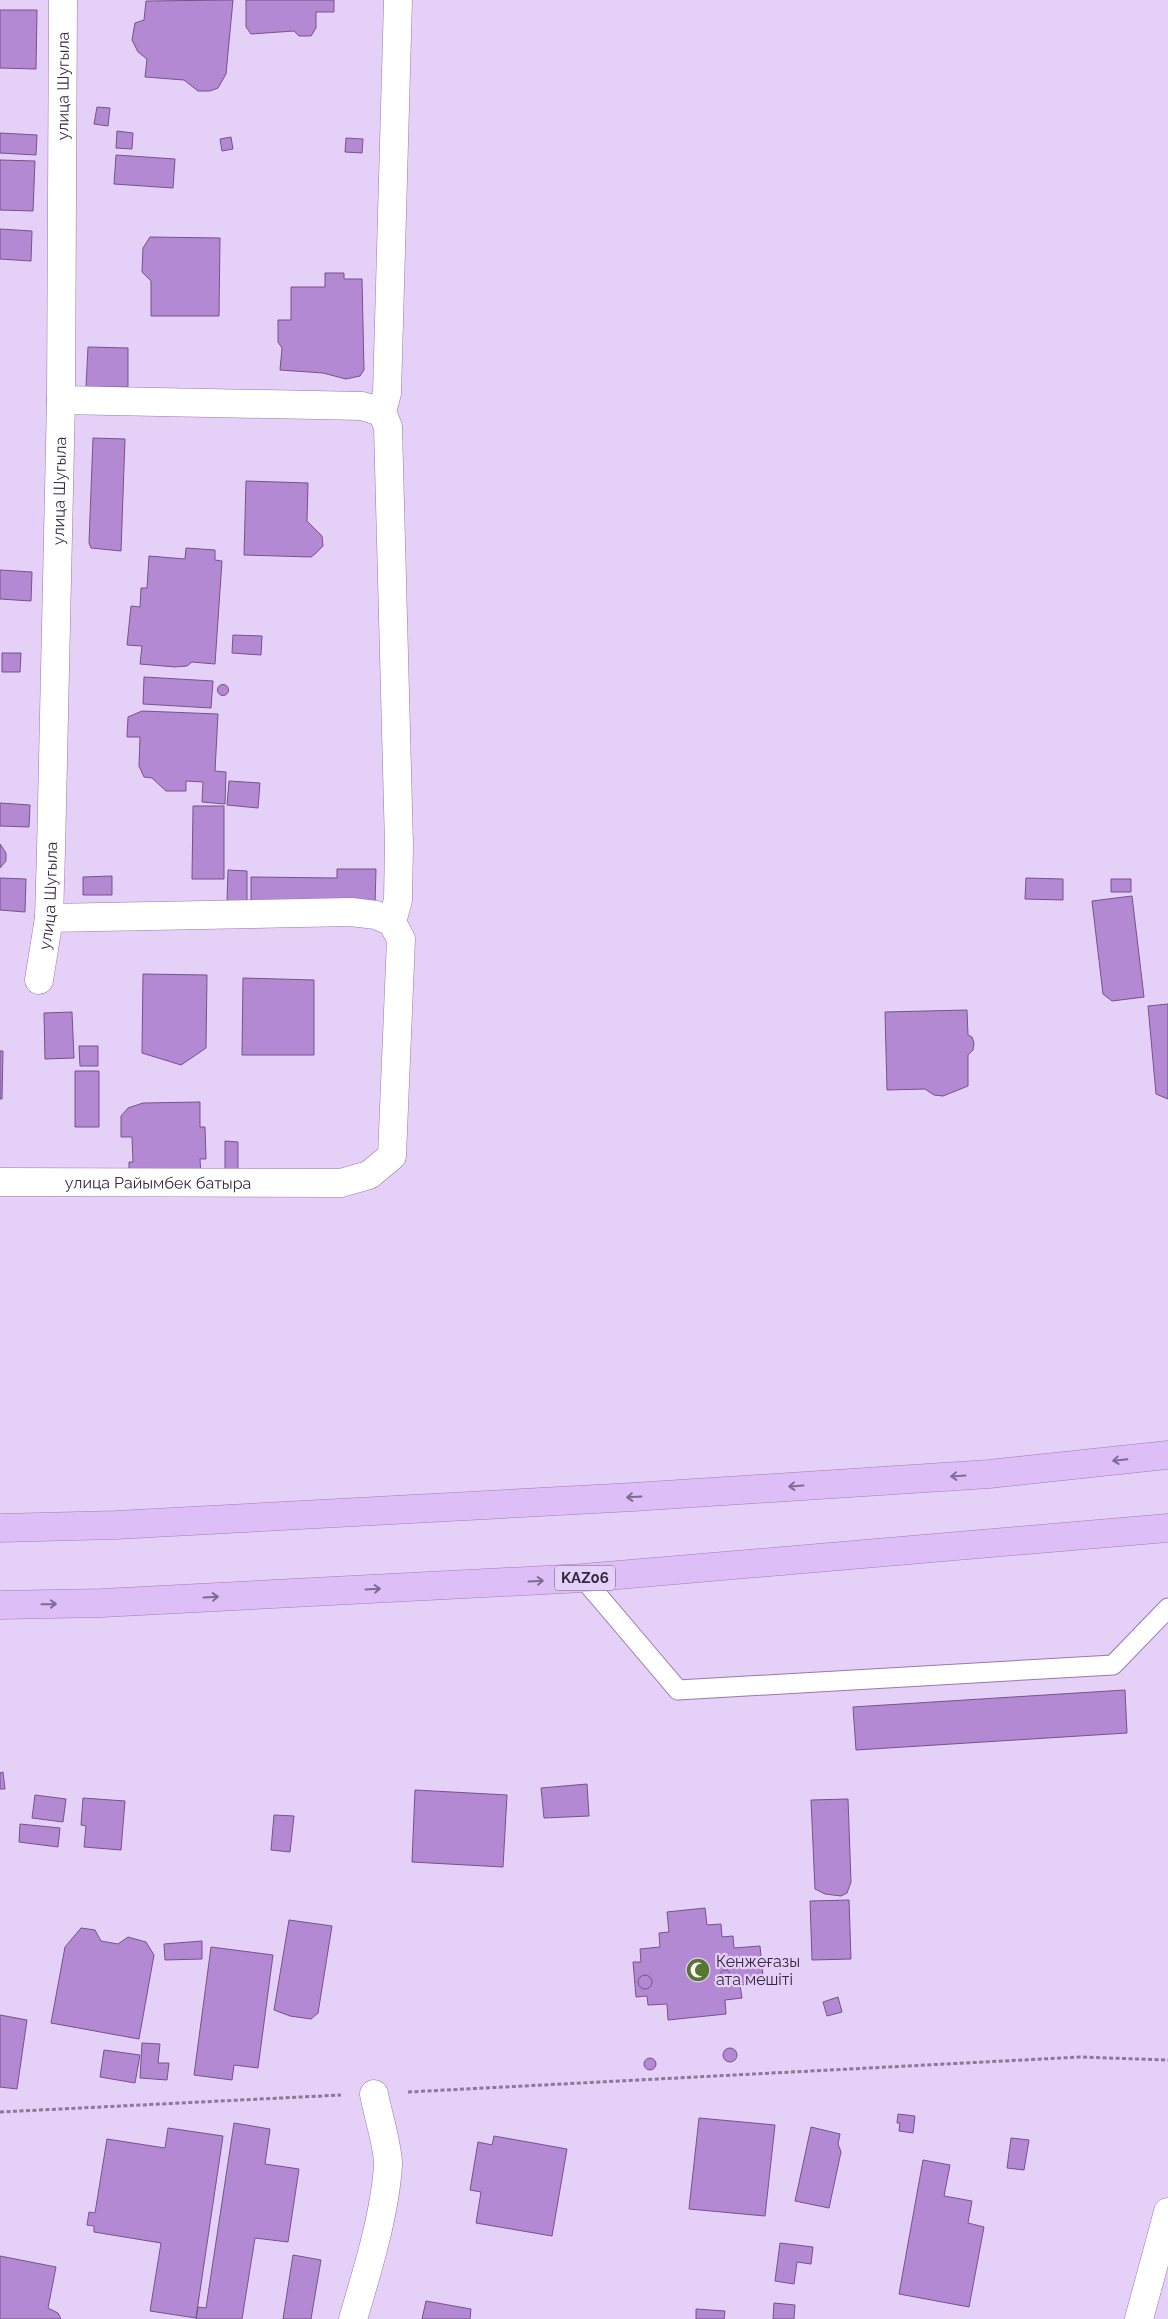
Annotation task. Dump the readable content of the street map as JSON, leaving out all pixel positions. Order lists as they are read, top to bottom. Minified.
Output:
{"streets":{"highway":["KАZ06"],"street":["улица Шугыла","улица Райымбек батыра"]},"places":{"mosque":["Кенжеғазы ата мешіті"]}}
